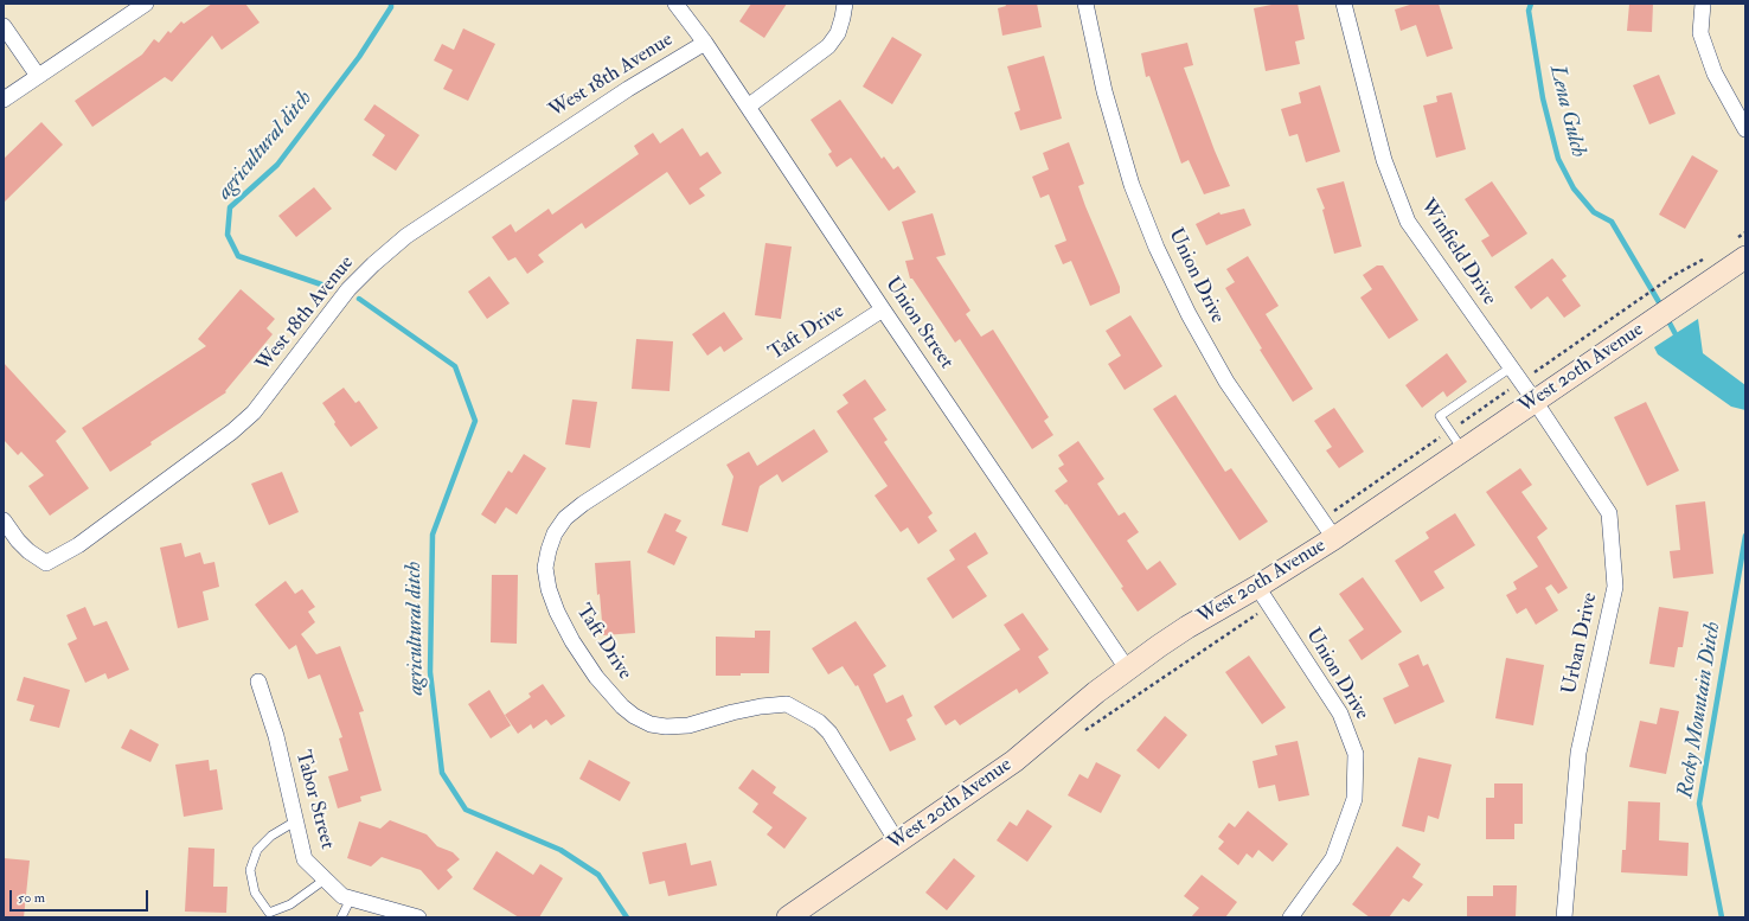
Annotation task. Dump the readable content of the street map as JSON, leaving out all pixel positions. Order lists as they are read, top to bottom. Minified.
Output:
{"streets":{"street":["West 18th Avenue","Winfield Drive","Union Drive","Union Street","Taft Drive","West 20th Avenue","Urban Drive","Tabor Street"]},"crossings":[["West 18th Avenue","Union Street"],["Winfield Drive","West 20th Avenue"],["Winfield Drive","Urban Drive"],["Union Drive","West 20th Avenue"],["Union Street","Taft Drive"],["Union Street","West 20th Avenue"],["Taft Drive","West 20th Avenue"],["West 20th Avenue","Urban Drive"]],"water":["Lena Gulch","agricultural ditch","Rocky Mountain Ditch"],"scale_bar":"50 m"}
